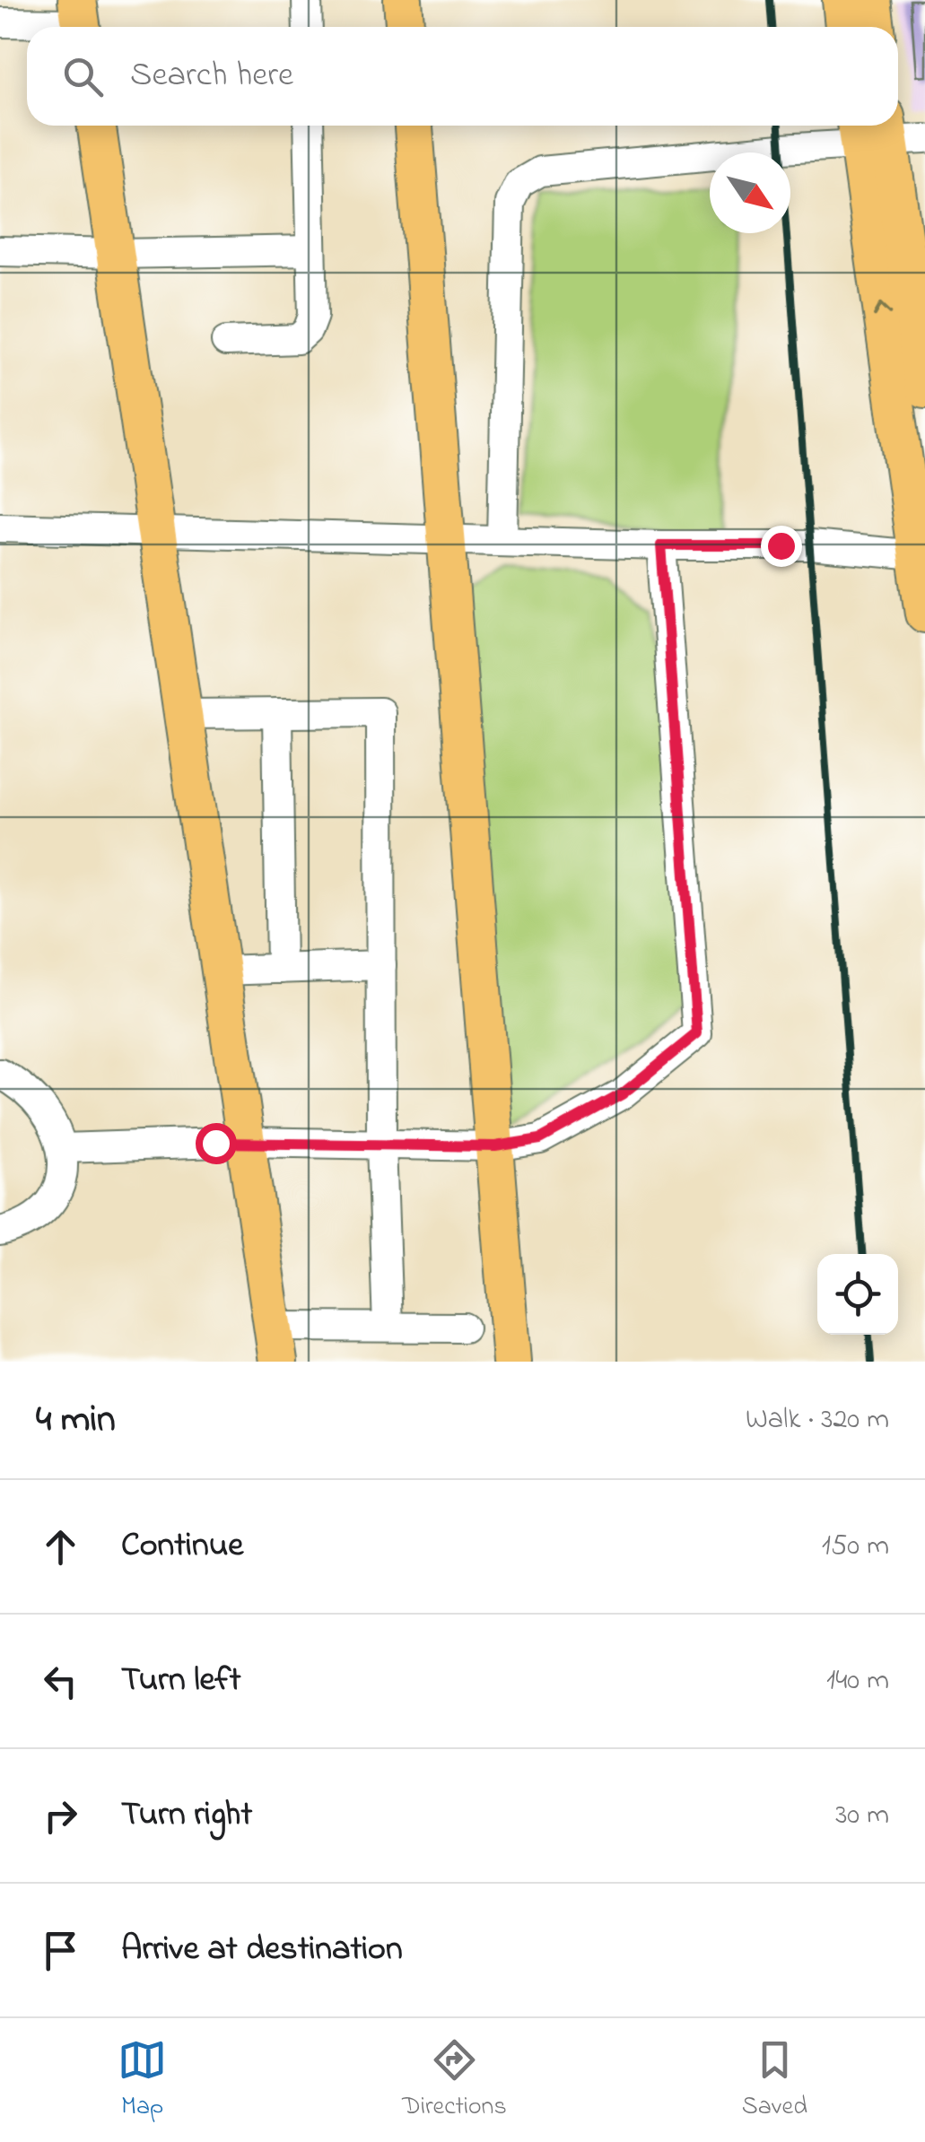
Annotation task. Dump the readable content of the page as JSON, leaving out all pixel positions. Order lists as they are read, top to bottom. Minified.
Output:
{"north":"bottom right","page":{"search":"Search here","heading":["4 min","Walk · 320 m"],"list":[["Continue","150 m"],["Turn left","140 m"],["Turn right","30 m"],"Arrive at destination"],"nav":["Map","Directions","Saved"]}}
